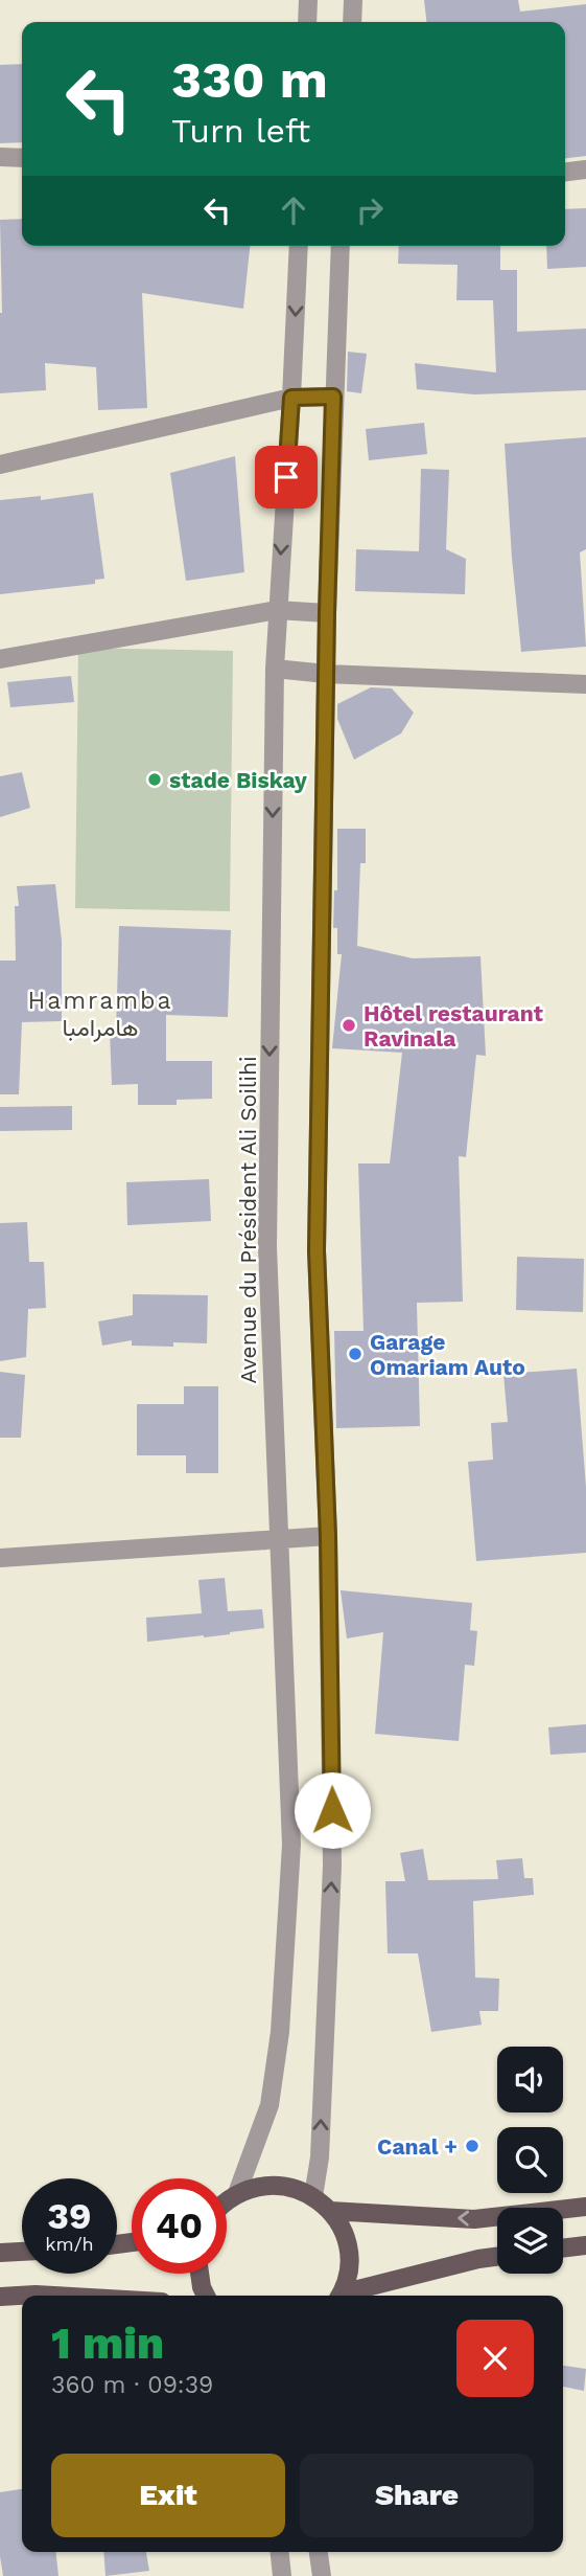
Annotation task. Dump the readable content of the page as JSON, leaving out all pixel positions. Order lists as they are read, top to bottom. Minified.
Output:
{"streets":{"street":["Avenue du Président Ali Soilihi"]},"districts":["Hamramba هامرامبا"],"places":["stade Biskay","Hôtel restaurant Ravinala","Garage Omariam Auto","Canal +"],"page":{"turn":["330 m","Turn left"],"speed":"39 km/h","limit":"40","heading":["1 min","360 m · 09:39"],"buttons":["Exit","Share"]}}
